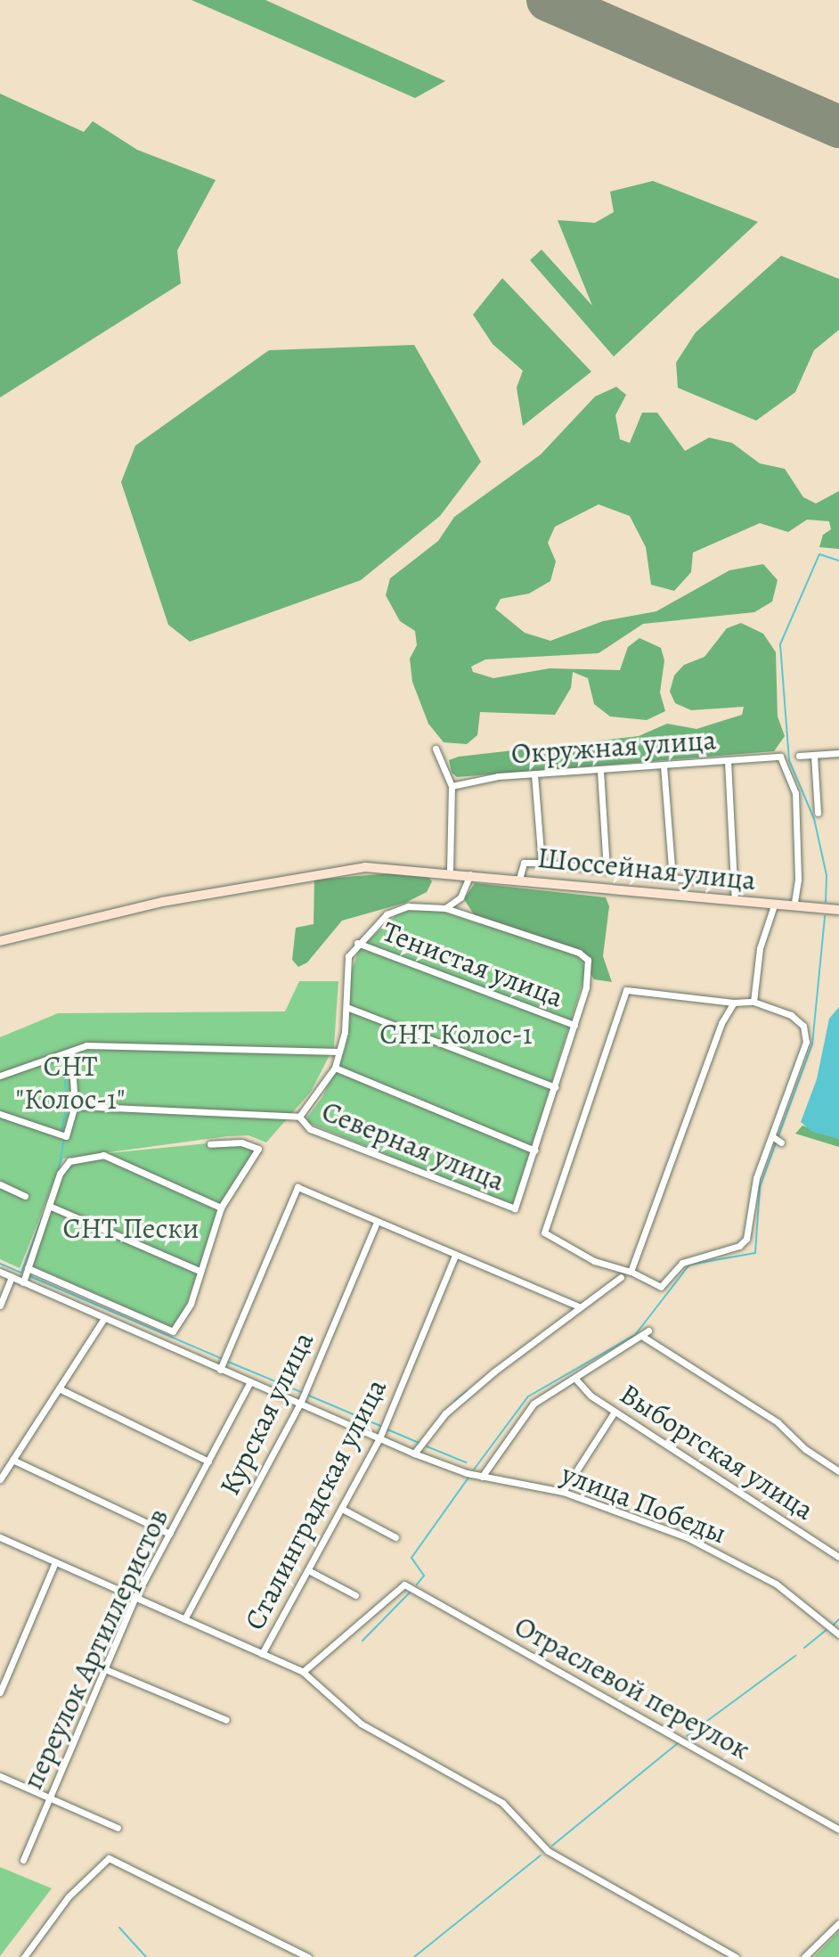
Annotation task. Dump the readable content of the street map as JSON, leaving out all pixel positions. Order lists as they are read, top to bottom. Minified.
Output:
{"streets":{"main road":["Шоссейная улица"],"street":["Окружная улица","Тенистая улица","Северная улица","Курская улица","Выборгская улица","улица Победы","Сталинградская улица","переулок Артиллеристов","Отраслевой переулок"]},"crossings":[["Окружная улица","Шоссейная улица"],["Курская улица","улица Победы"],["улица Победы","Сталинградская улица"],["улица Победы","переулок Артиллеристов"]],"parks":["СНТ Колос-1","СНТ \"Колос-1\"","СНТ Пески"]}
